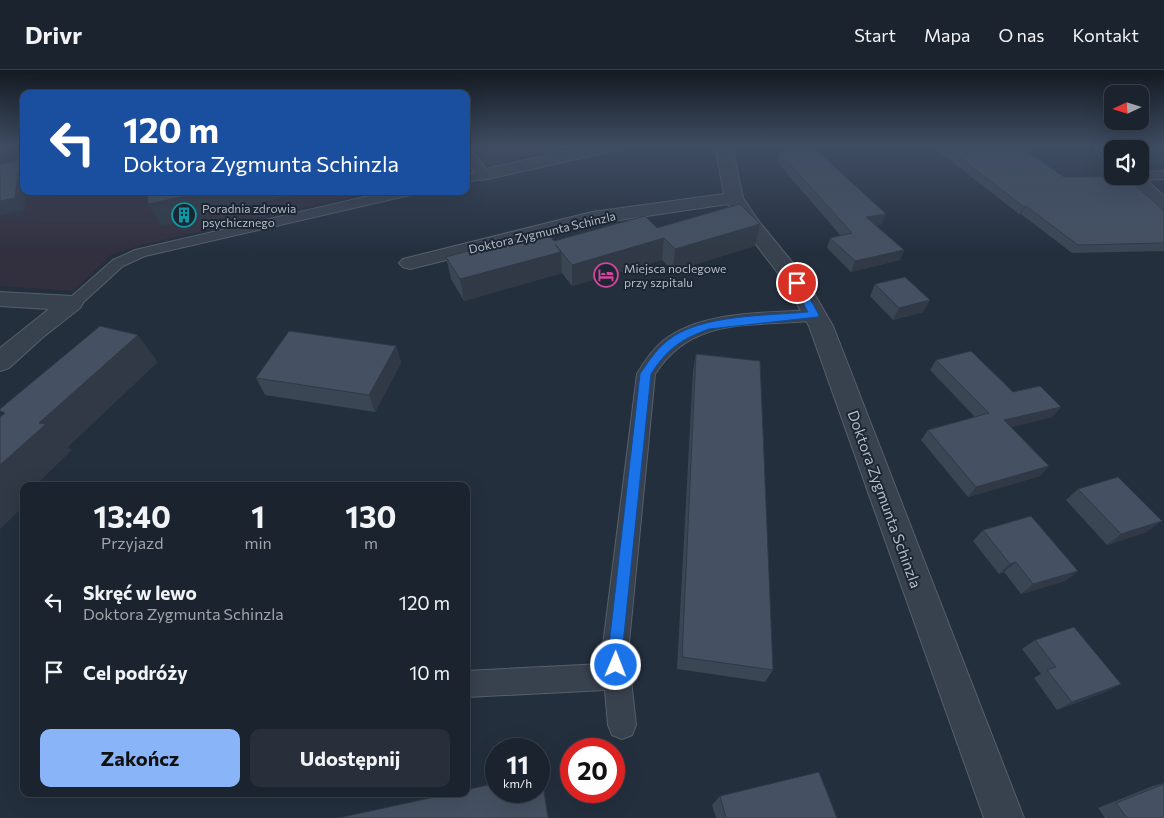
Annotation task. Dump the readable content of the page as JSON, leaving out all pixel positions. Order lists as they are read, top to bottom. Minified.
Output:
{"streets":{"street":["Doktora Zygmunta Schinzla"]},"places":{"building":["Poradnia zdrowia psychicznego"],"hotel":["Miejsca noclegowe przy szpitalu"]},"north":"left","page":{"header":"Drivr","nav":["Start","Mapa","O nas","Kontakt"],"turn":["120 m","Doktora Zygmunta Schinzla"],"eta":["13:40","Przyjazd","1","min","130","m"],"list":[{"name":"Skręć w lewo","note":"Doktora Zygmunta Schinzla","value":"120 m"},{"name":"Cel podróży","value":"10 m"}],"buttons":["Zakończ","Udostępnij"],"speed":"11 km/h","limit":"20"}}
